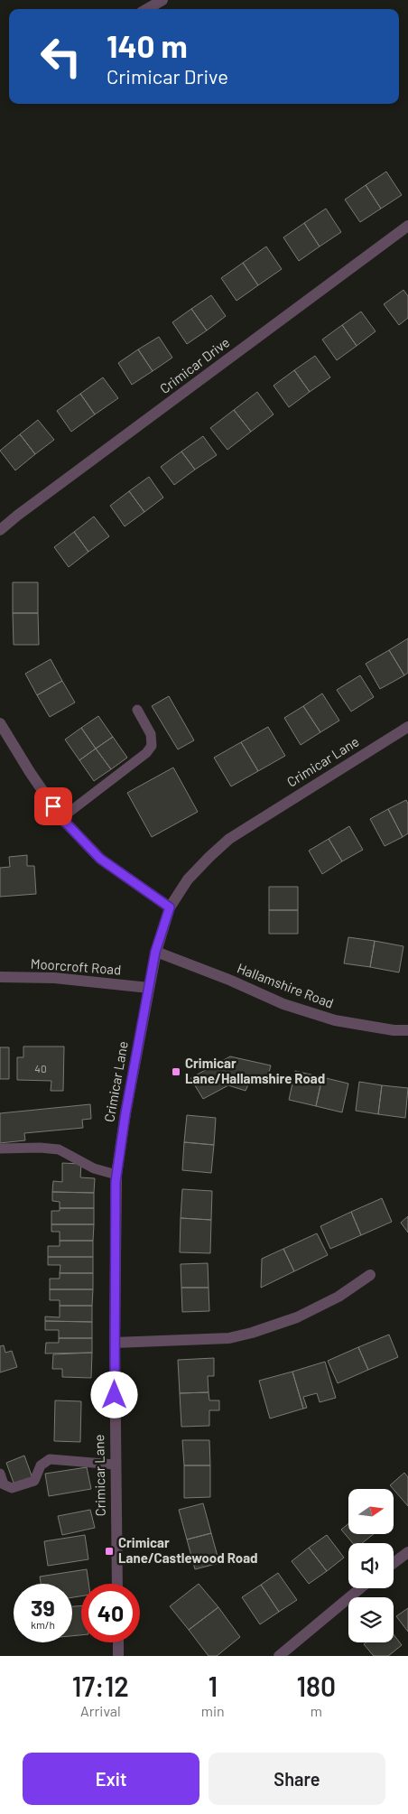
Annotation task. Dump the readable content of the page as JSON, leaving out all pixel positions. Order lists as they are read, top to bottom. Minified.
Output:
{"streets":{"street":["Crimicar Drive","Crimicar Lane","Moorcroft Road","Hallamshire Road"]},"crossings":[["Crimicar Lane","Moorcroft Road"],["Crimicar Lane","Hallamshire Road"]],"places":{"transit":["Crimicar Lane/Hallamshire Road","Crimicar Lane/Castlewood Road"]},"house_numbers":["40"],"north":"right","page":{"turn":["140 m","Crimicar Drive"],"speed":"39 km/h","limit":"40","eta":["17:12","Arrival","1","min","180","m"],"buttons":["Exit","Share"]}}
